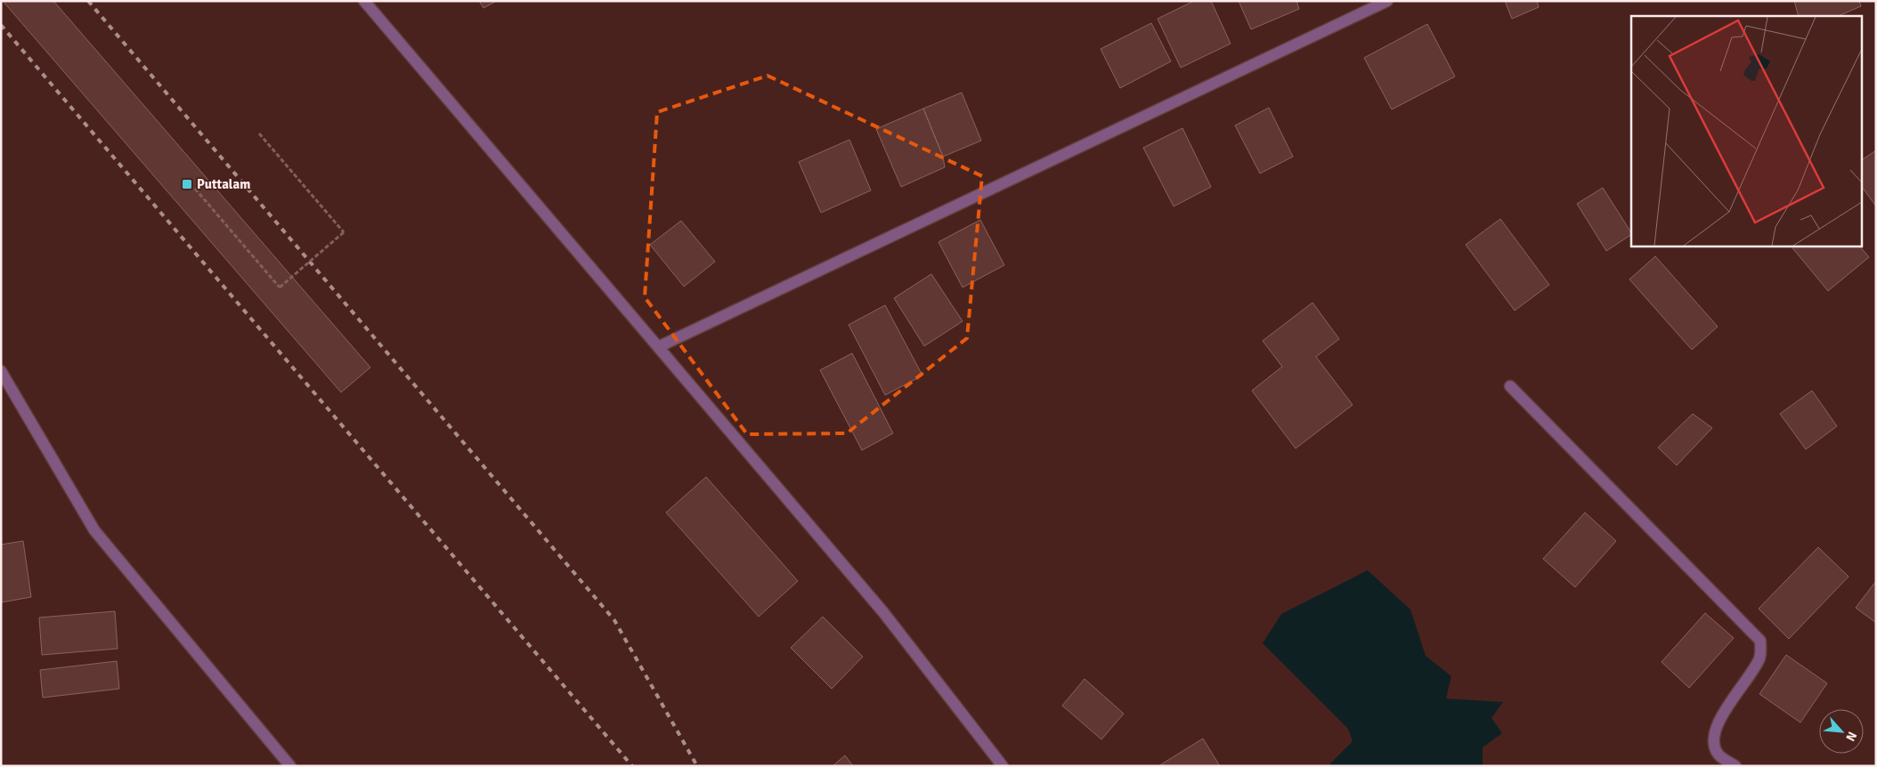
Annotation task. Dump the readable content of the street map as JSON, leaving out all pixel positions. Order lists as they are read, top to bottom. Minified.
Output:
{"places":{"transit":["Puttalam"]},"north":"bottom right"}
